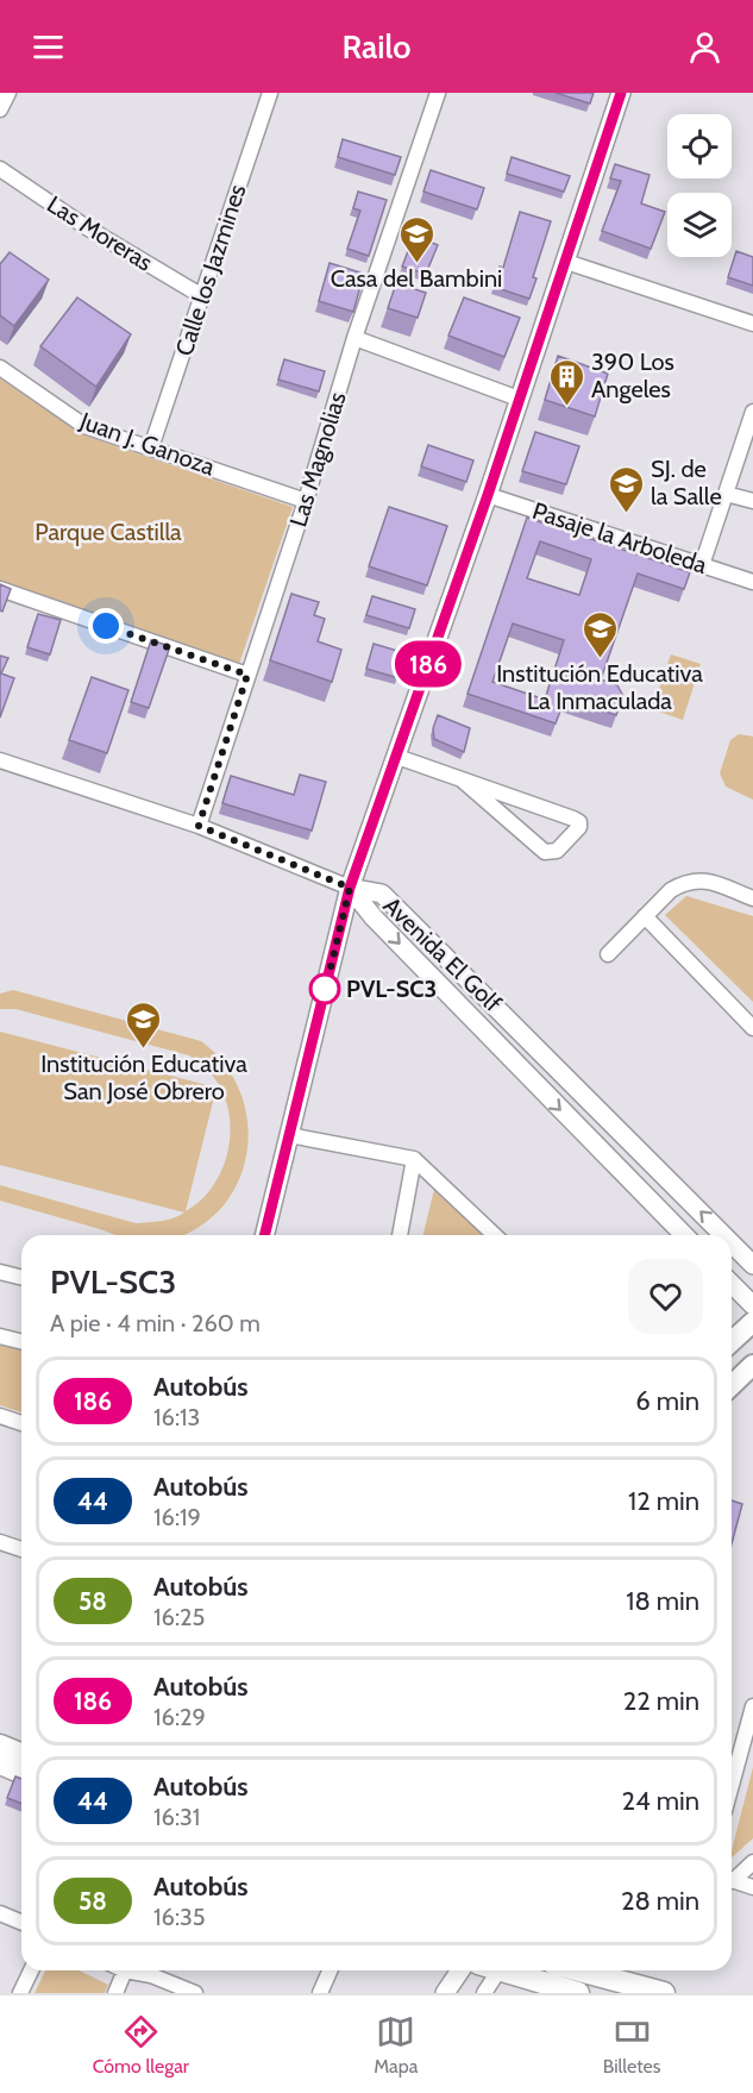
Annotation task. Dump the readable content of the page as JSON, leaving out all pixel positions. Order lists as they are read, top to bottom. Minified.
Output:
{"streets":{"street":["Las Moreras","Calle los Jazmines","Juan J. Ganoza","Las Magnolias","Pasaje la Arboleda","Avenida El Golf"]},"crossings":[["Las Moreras","Calle los Jazmines"],["Calle los Jazmines","Juan J. Ganoza"],["Juan J. Ganoza","Las Magnolias"]],"parks":["Parque Castilla"],"places":{"school or university":["Casa del Bambini","SJ. de la Salle","Institución Educativa La Inmaculada","Institución Educativa San José Obrero"],"building":["390 Los Angeles"],"other":["PVL-SC3"]},"lines":["bus line 186"],"page":{"header":"Railo","on_map":"186","heading":["PVL-SC3","A pie · 4 min · 260 m"],"list":[{"mark":"186","name":"Autobús","note":"16:13","value":"6 min"},{"mark":"44","name":"Autobús","note":"16:19","value":"12 min"},{"mark":"58","name":"Autobús","note":"16:25","value":"18 min"},{"mark":"186","name":"Autobús","note":"16:29","value":"22 min"},{"mark":"44","name":"Autobús","note":"16:31","value":"24 min"},{"mark":"58","name":"Autobús","note":"16:35","value":"28 min"}],"tabs":["Cómo llegar","Mapa","Billetes"]}}
